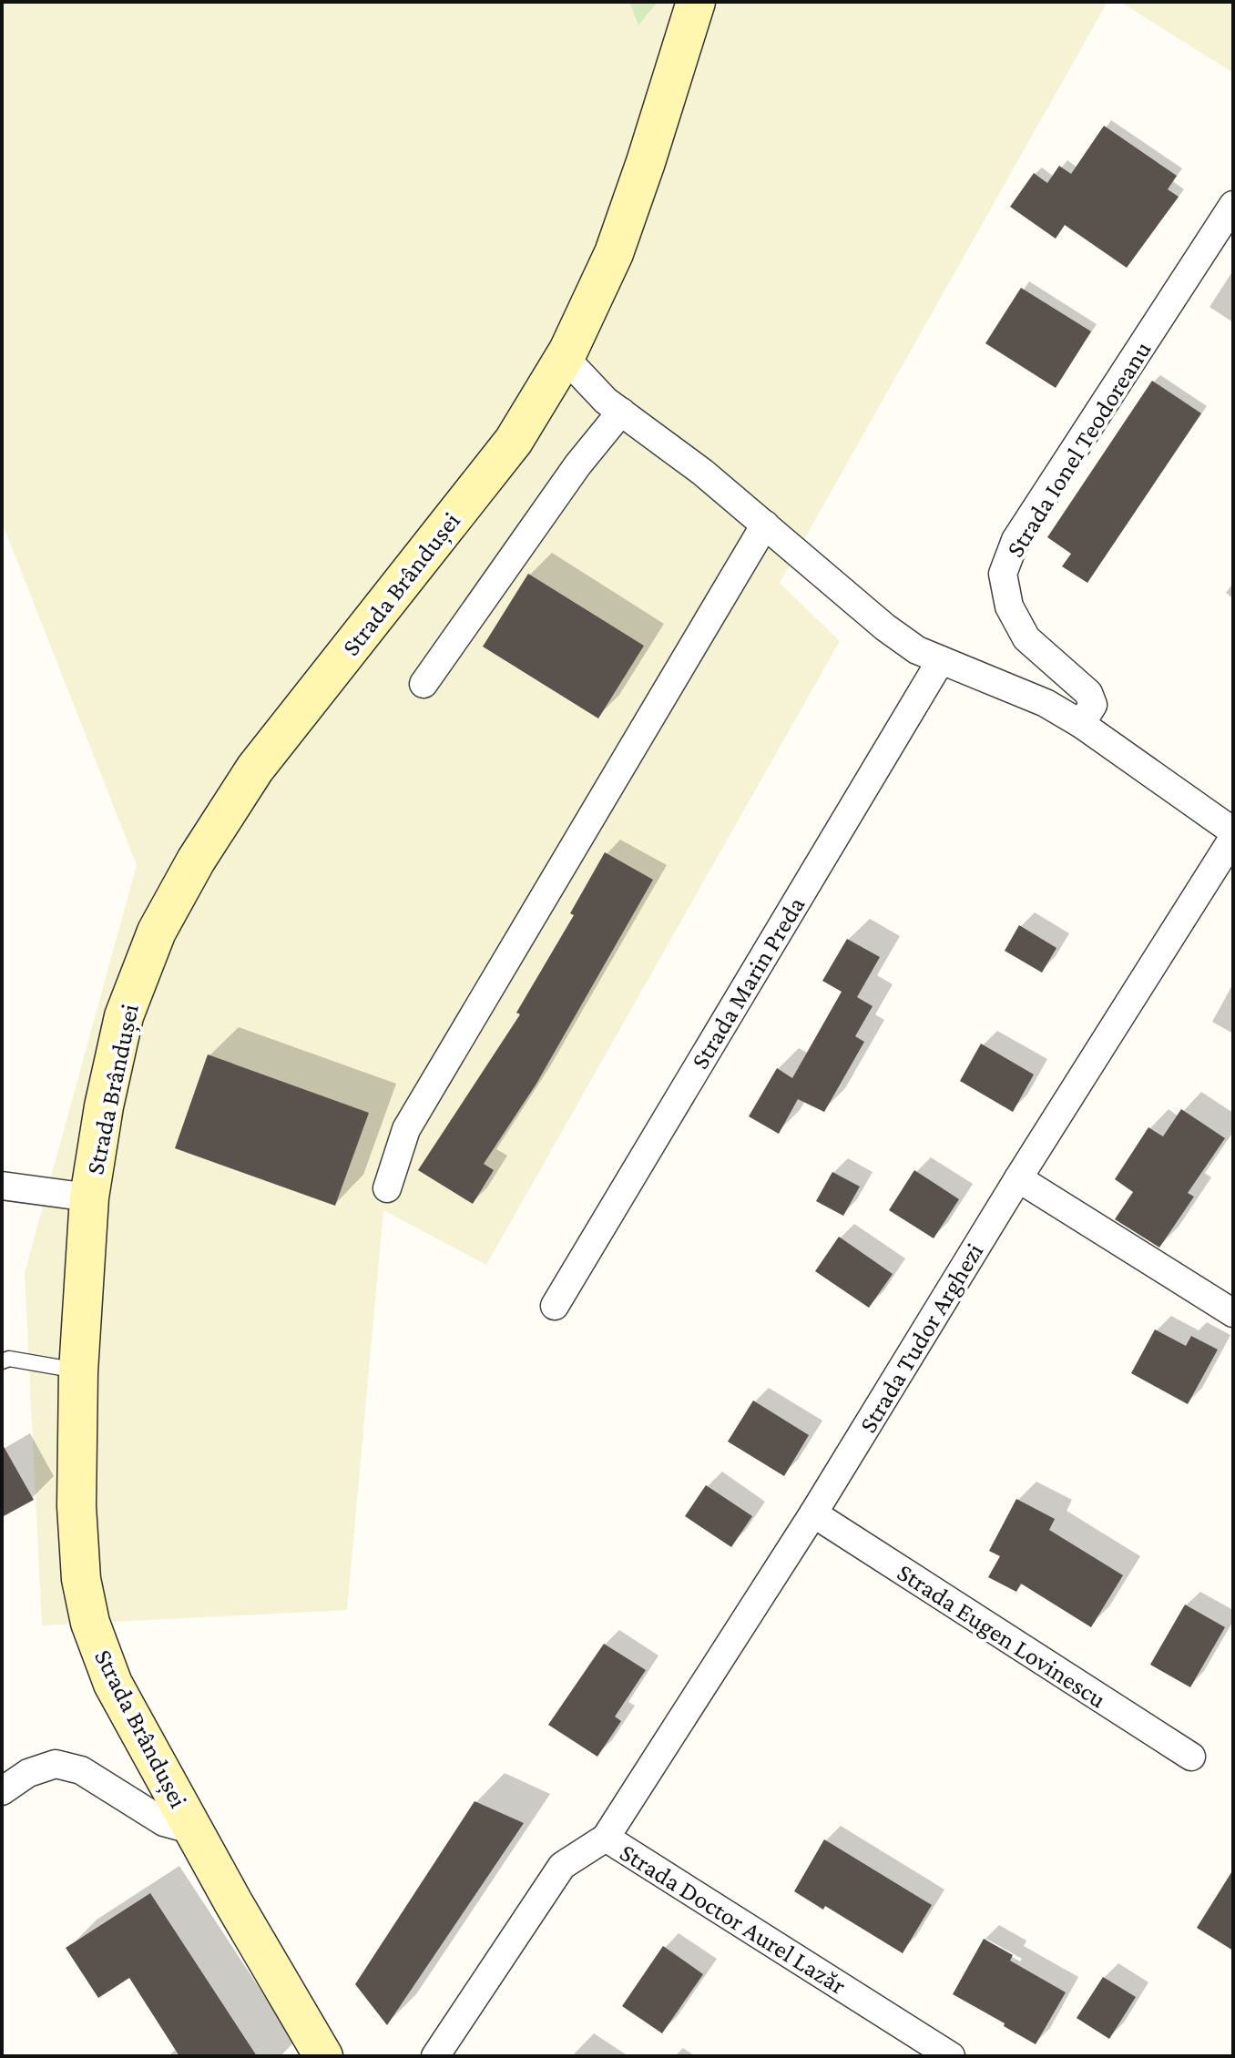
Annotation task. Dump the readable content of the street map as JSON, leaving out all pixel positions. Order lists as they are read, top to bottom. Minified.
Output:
{"streets":{"main road":["Strada Brândușei"],"street":["Strada Ionel Teodoreanu","Strada Marin Preda","Strada Tudor Arghezi","Strada Eugen Lovinescu","Strada Doctor Aurel Lazăr"]},"crossings":[["Strada Tudor Arghezi","Strada Eugen Lovinescu"],["Strada Tudor Arghezi","Strada Doctor Aurel Lazăr"]]}
